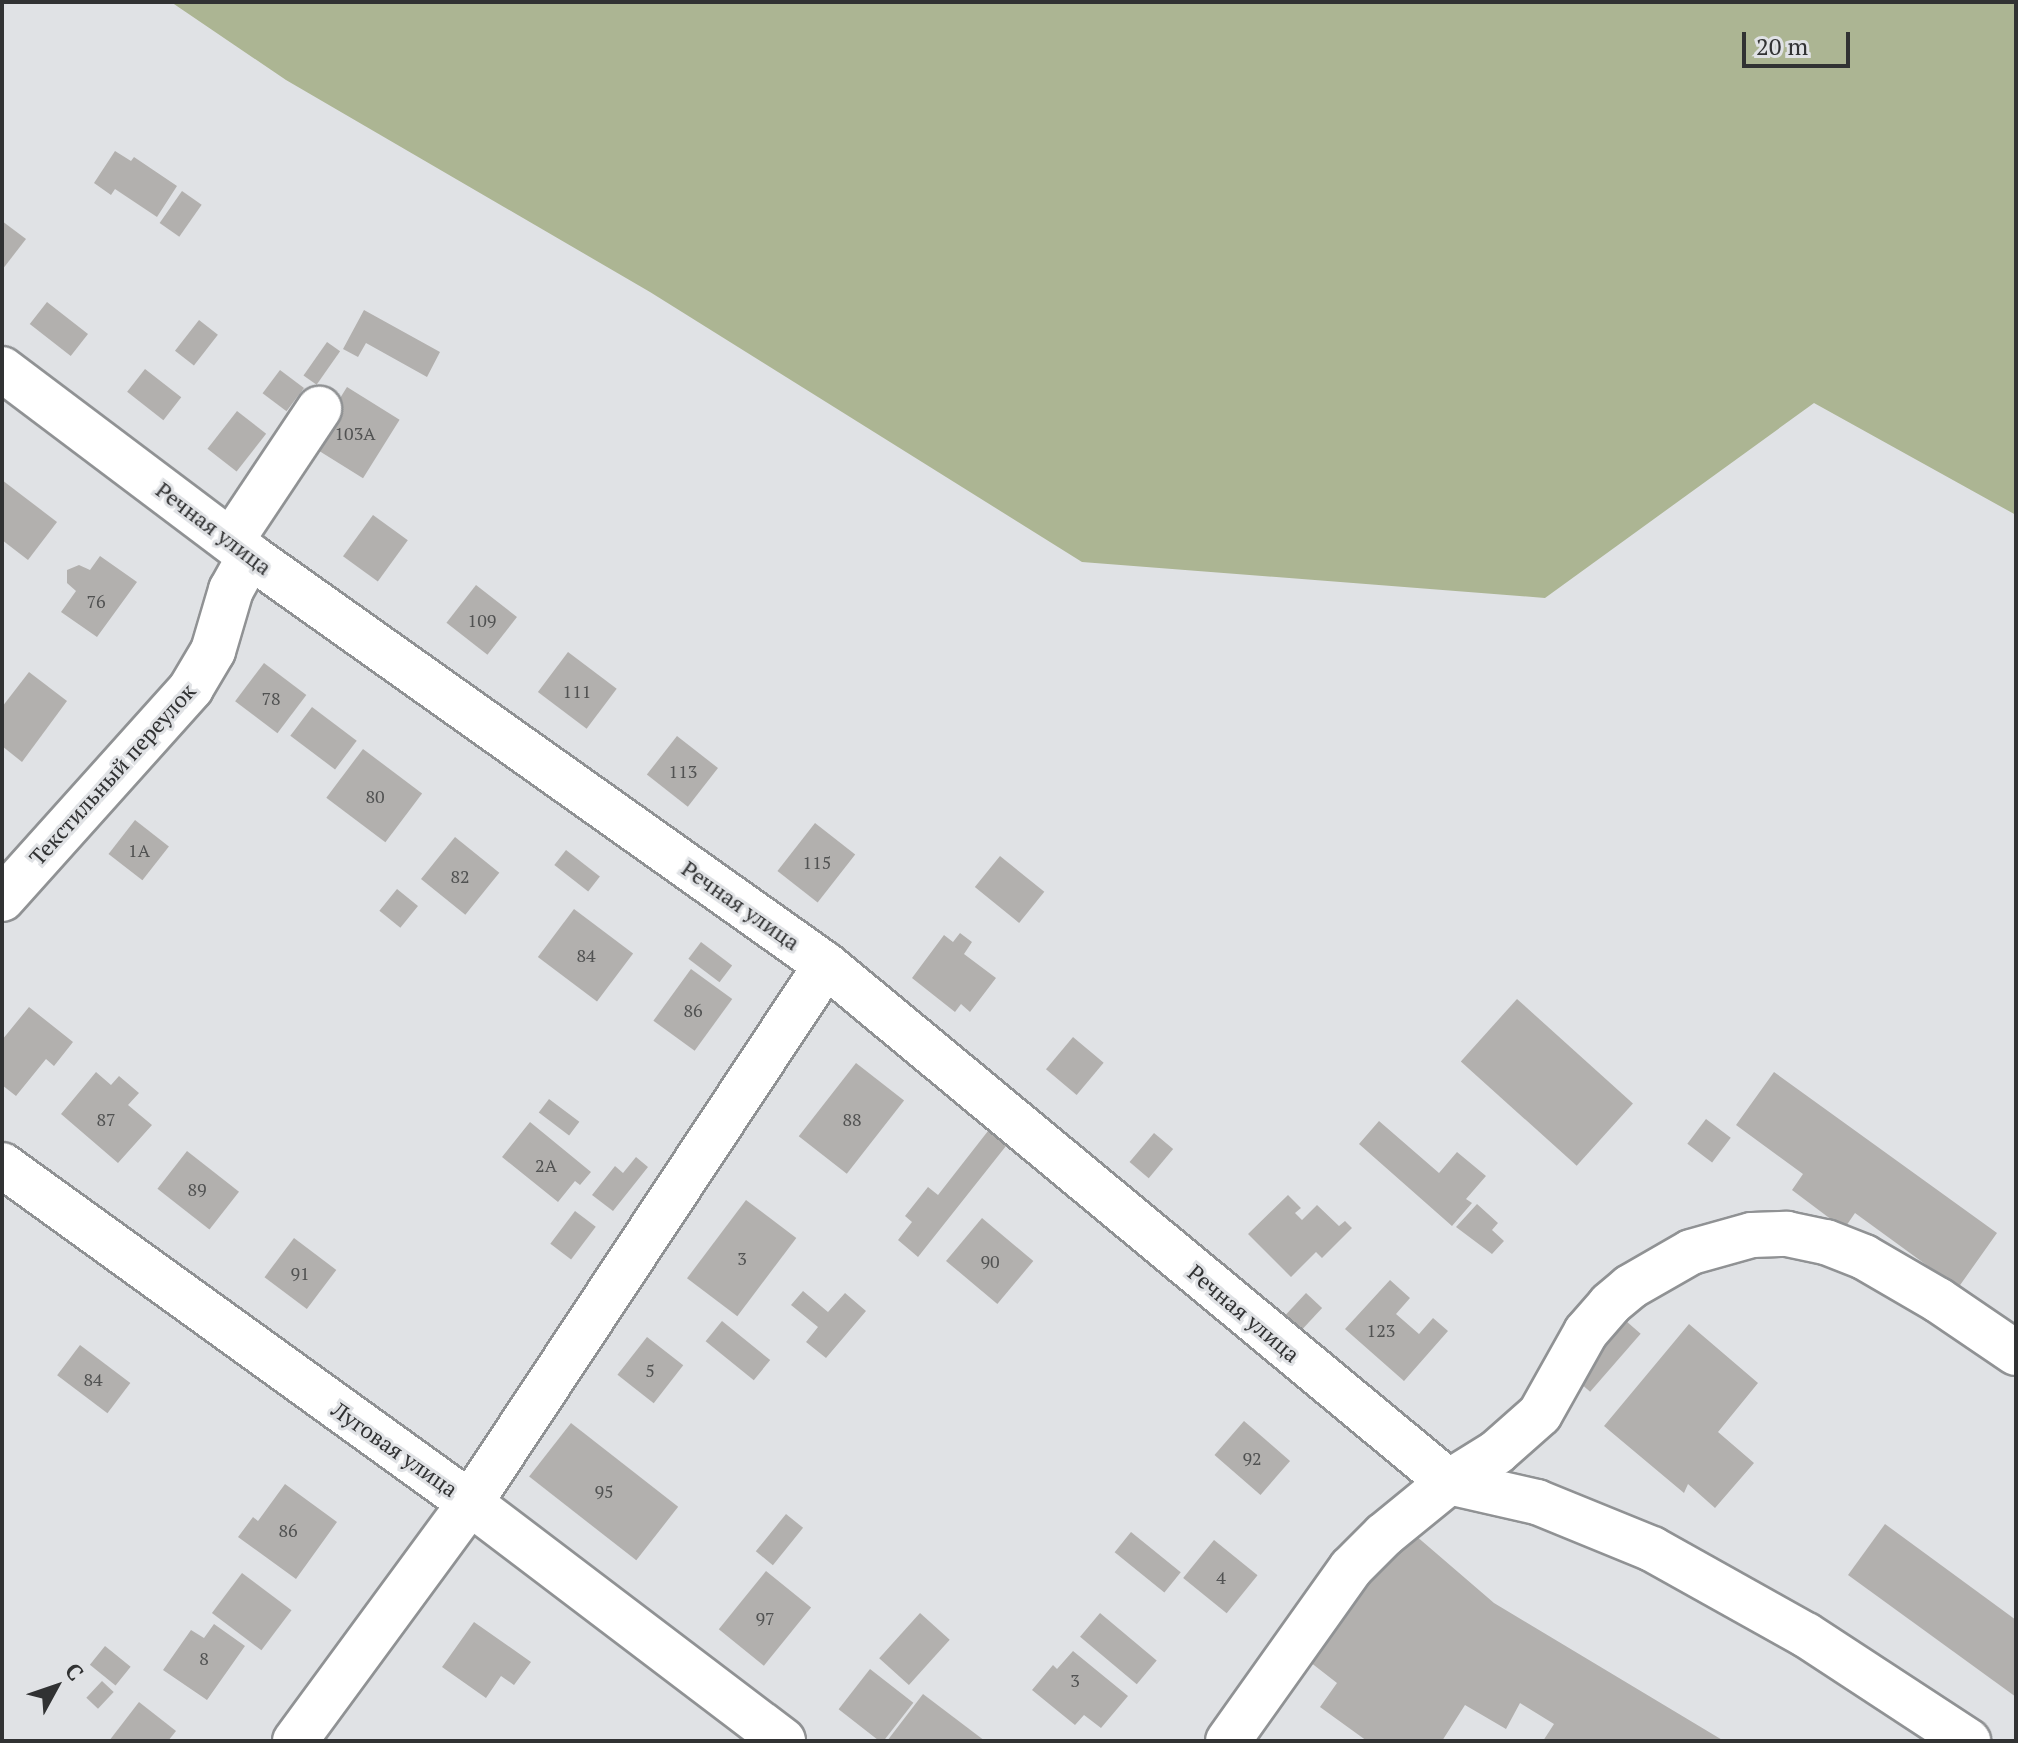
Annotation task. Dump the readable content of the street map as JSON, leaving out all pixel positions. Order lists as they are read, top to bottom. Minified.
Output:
{"streets":{"street":["Речная улица","Текстильный переулок","Луговая улица"]},"crossings":[["Речная улица","Текстильный переулок"]],"house_numbers":["103А","76","109","111","78","113","80","1А","115","82","84","86","87","88","2А","89","3","90","91","123","5","84","92","95","86","4","97","8","3"],"scale_bar":"20 m","north":"top right"}
